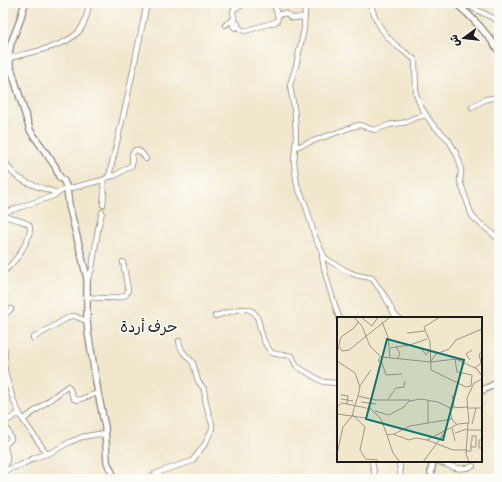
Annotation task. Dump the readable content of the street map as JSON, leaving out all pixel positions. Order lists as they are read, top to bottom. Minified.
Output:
{"districts":["حرف أردة"],"north":"left"}
